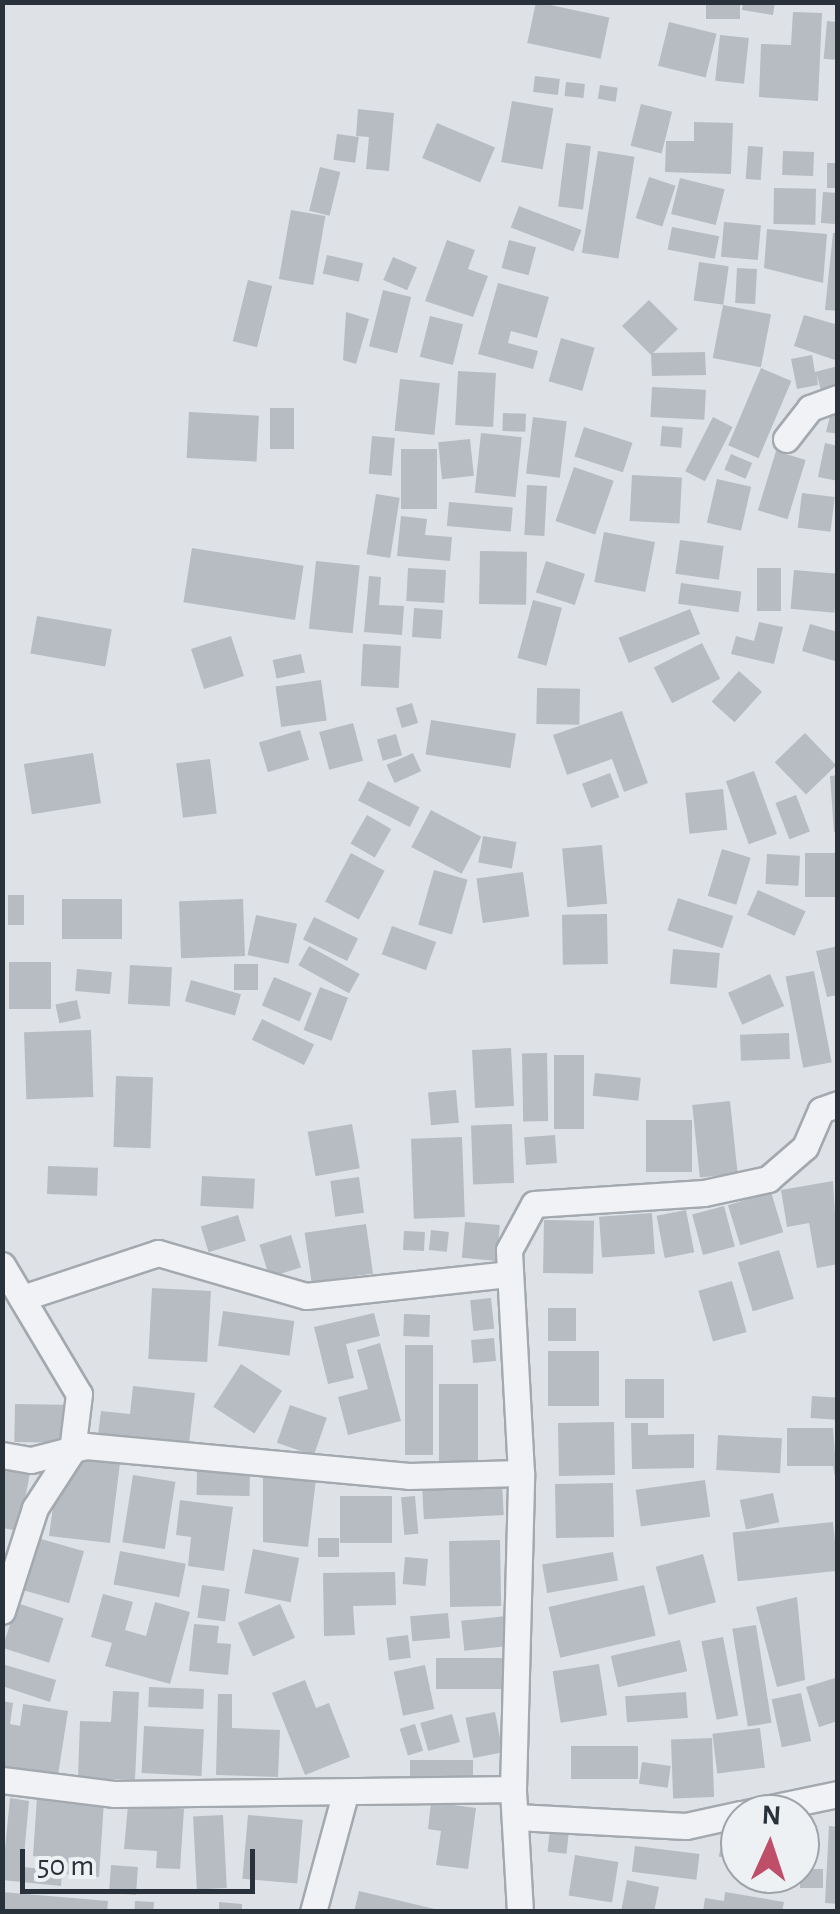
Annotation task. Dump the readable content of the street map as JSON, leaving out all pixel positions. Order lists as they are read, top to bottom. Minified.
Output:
{"scale_bar":"50 m","north":"top"}
